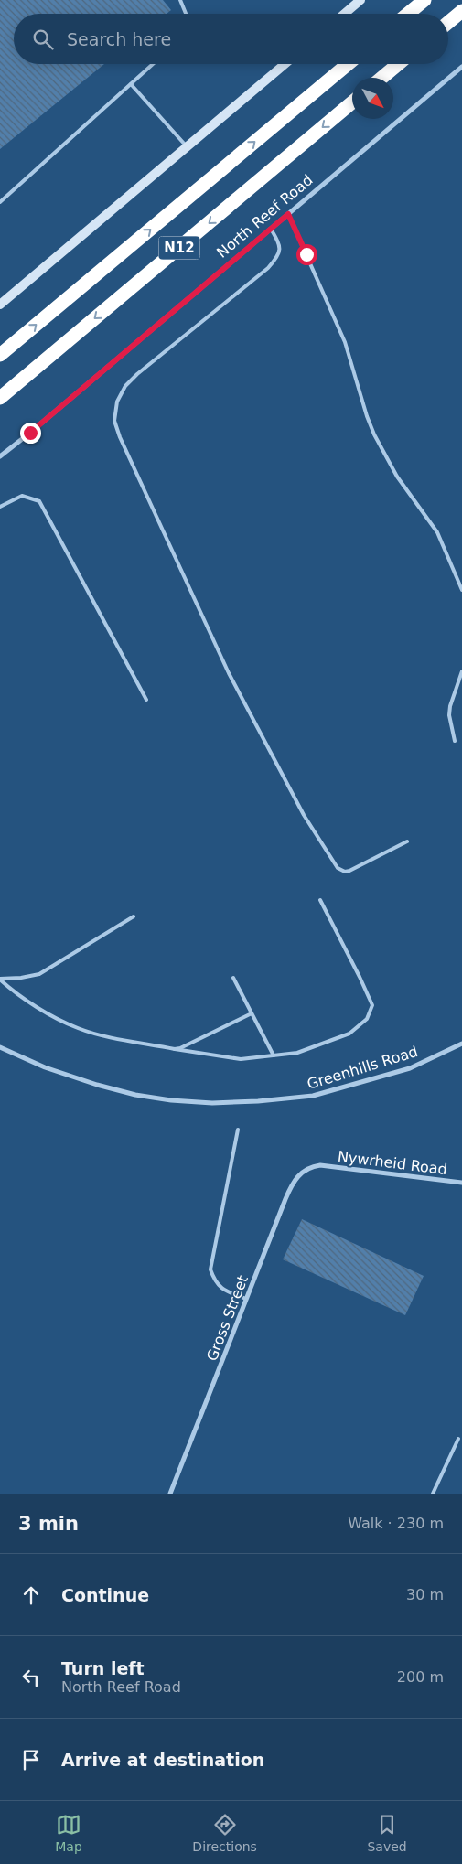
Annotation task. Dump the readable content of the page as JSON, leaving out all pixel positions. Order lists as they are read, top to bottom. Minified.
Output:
{"streets":{"highway":["N12"],"street":["North Reef Road","Greenhills Road","Nywrheid Road","Gross Street"]},"crossings":[["Nywrheid Road","Gross Street"]],"north":"bottom right","page":{"search":"Search here","heading":["3 min","Walk · 230 m"],"list":[["Continue","30 m"],["Turn left","North Reef Road","200 m"],"Arrive at destination"],"nav":["Map","Directions","Saved"]}}
